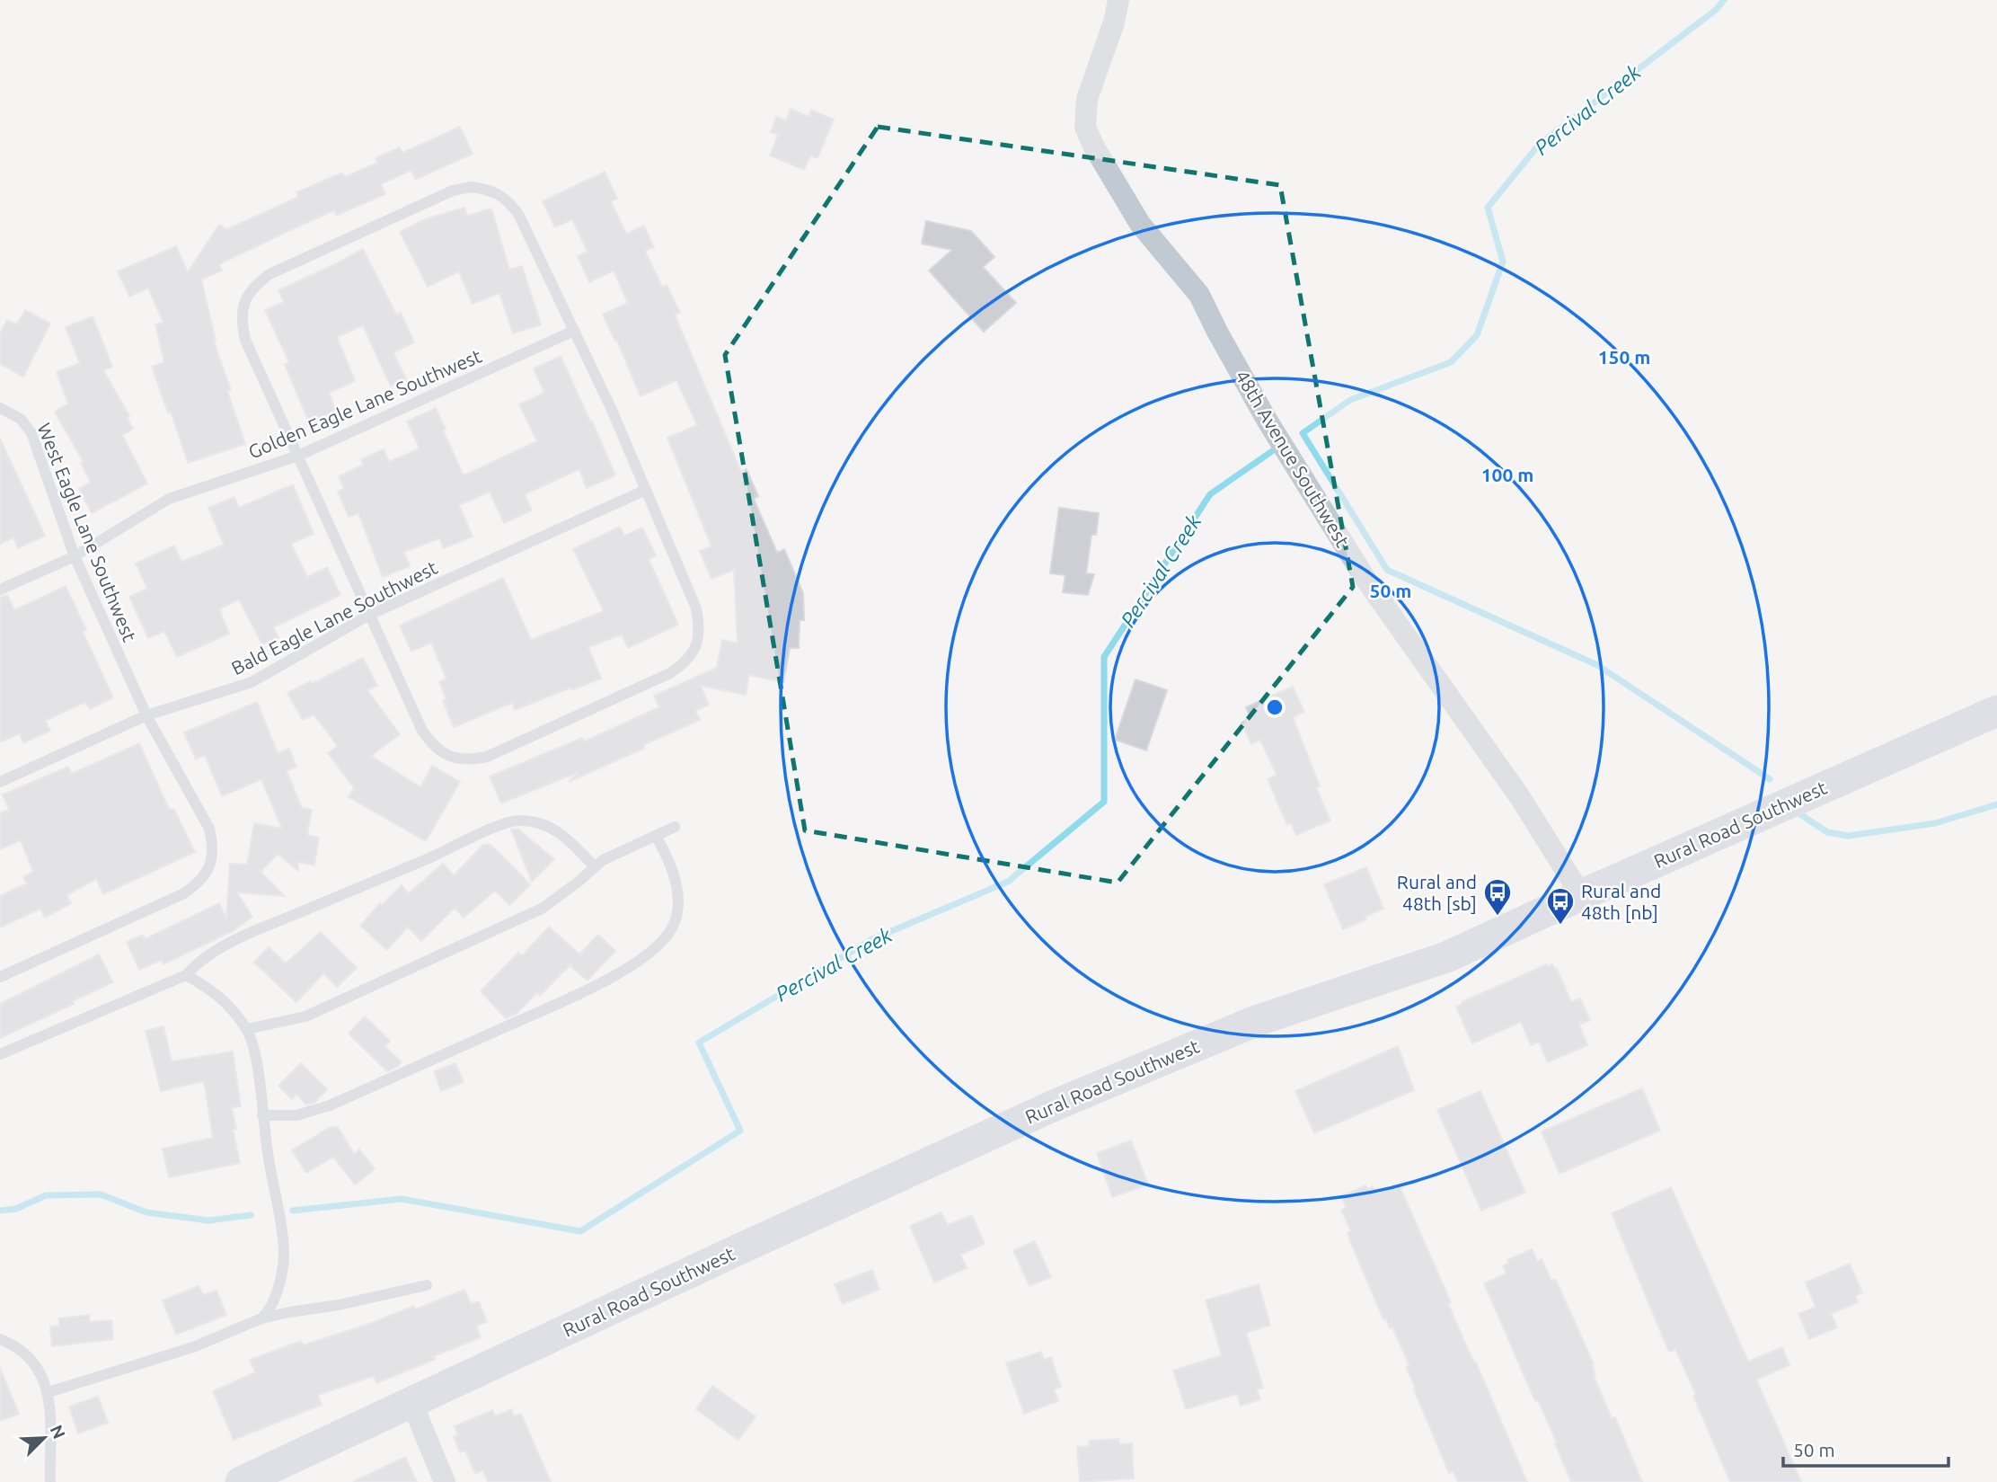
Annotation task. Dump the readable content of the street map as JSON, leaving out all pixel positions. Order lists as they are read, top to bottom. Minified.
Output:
{"streets":{"street":["48th Avenue Southwest","Rural Road Southwest"],"lane":["Golden Eagle Lane Southwest","West Eagle Lane Southwest","Bald Eagle Lane Southwest"]},"crossings":[["Golden Eagle Lane Southwest","West Eagle Lane Southwest"],["48th Avenue Southwest","Rural Road Southwest"],["West Eagle Lane Southwest","Bald Eagle Lane Southwest"]],"water":["Percival Creek"],"places":{"bus stop":["Rural and 48th [sb]","Rural and 48th [nb]"]},"scale_bar":"50 m","north":"top right","rings":["150 m","100 m","50 m"]}
